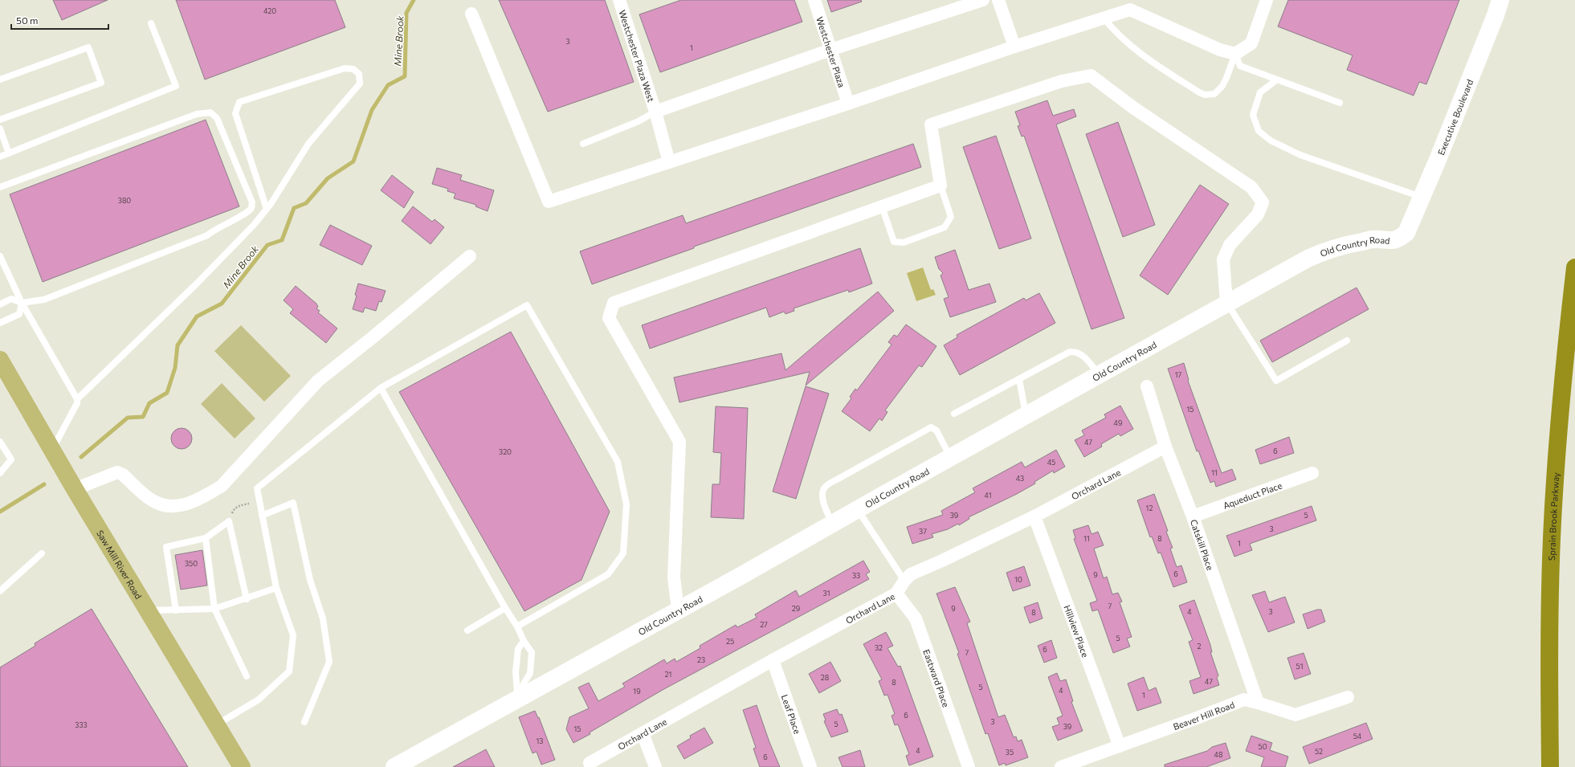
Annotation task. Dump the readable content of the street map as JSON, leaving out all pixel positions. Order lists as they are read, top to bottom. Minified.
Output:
{"streets":{"highway":["Sprain Brook Parkway"],"main road":["Saw Mill River Road"],"street":["Westchester Plaza","Westchester Plaza West","Executive Boulevard","Old Country Road","Orchard Lane","Aqueduct Place","Catskill Place","Hillview Place","Eastward Place","Leaf Place","Beaver Hill Road"]},"crossings":[["Executive Boulevard","Old Country Road"],["Orchard Lane","Catskill Place"],["Orchard Lane","Hillview Place"],["Orchard Lane","Eastward Place"],["Orchard Lane","Leaf Place"],["Aqueduct Place","Catskill Place"],["Catskill Place","Beaver Hill Road"],["Hillview Place","Beaver Hill Road"]],"water":["Mine Brook"],"house_numbers":["420","3","1","380","17","15","49","47","6","320","45","11","43","41","12","39","5","3","37","11","8","1","350","6","9","33","10","31","7","29","9","4","3","8","27","5","25","2","32","6","7","23","51","21","28","47","8","5","4","19","1","6","3","5","333","39","15","54","13","50","4","52","35","48","6"],"scale_bar":"50 m"}
